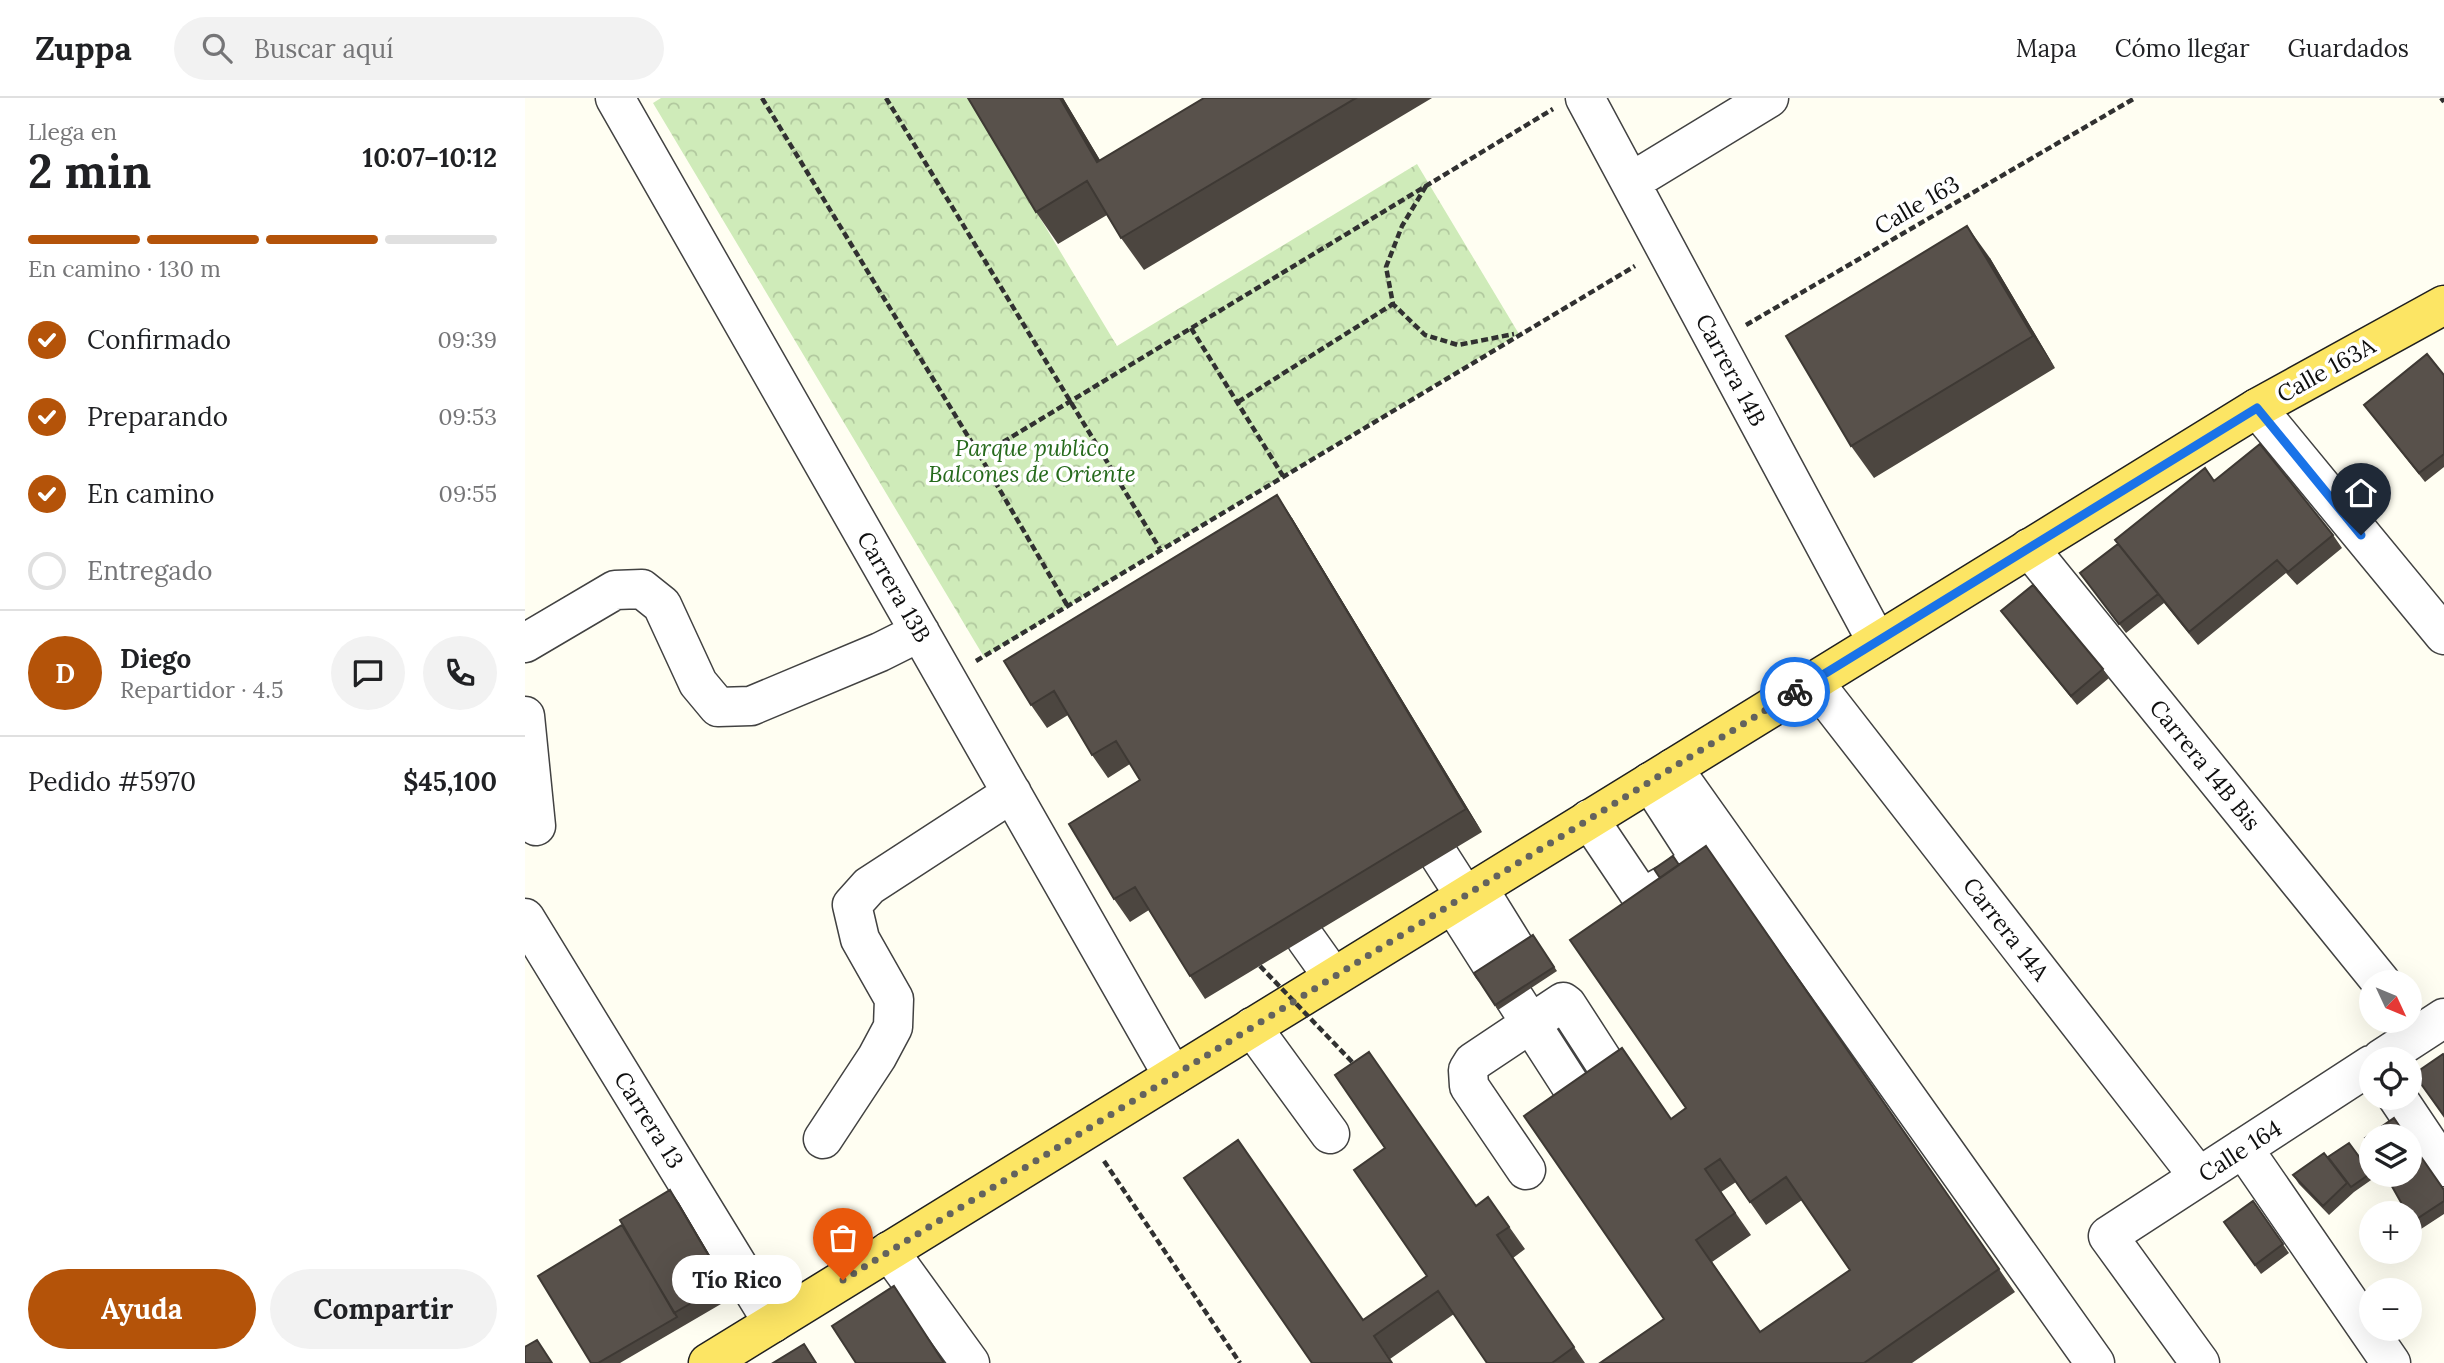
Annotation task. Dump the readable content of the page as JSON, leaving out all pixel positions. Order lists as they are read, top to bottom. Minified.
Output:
{"streets":{"main road":["Calle 163A"],"street":["Carrera 14B","Carrera 13B","Carrera 14B Bis","Carrera 14A","Carrera 13","Calle 164"],"path":["Calle 163"]},"crossings":[["Calle 163","Carrera 14B"],["Carrera 14B","Calle 163A"],["Calle 163A","Carrera 13B"],["Calle 163A","Carrera 14B Bis"],["Calle 163A","Carrera 14A"],["Calle 163A","Carrera 13"],["Carrera 14A","Calle 164"]],"parks":["Parque publico Balcones de Oriente"],"places":["Tío Rico"],"north":"bottom right","page":{"header":"Zuppa","search":"Buscar aquí","nav":["Mapa","Cómo llegar","Guardados"],"heading":["2 min","Llega en","10:07–10:12"],"panel":["Diego","Repartidor · 4.5","Pedido #5970","$45,100"],"bar":"En camino · 130 m","list":[["Confirmado","09:39"],["Preparando","09:53"],["En camino","09:55"],"Entregado"],"round":"D","map_buttons":["+","−"],"buttons":["Ayuda","Compartir"],"bubble":"Tío Rico"}}
